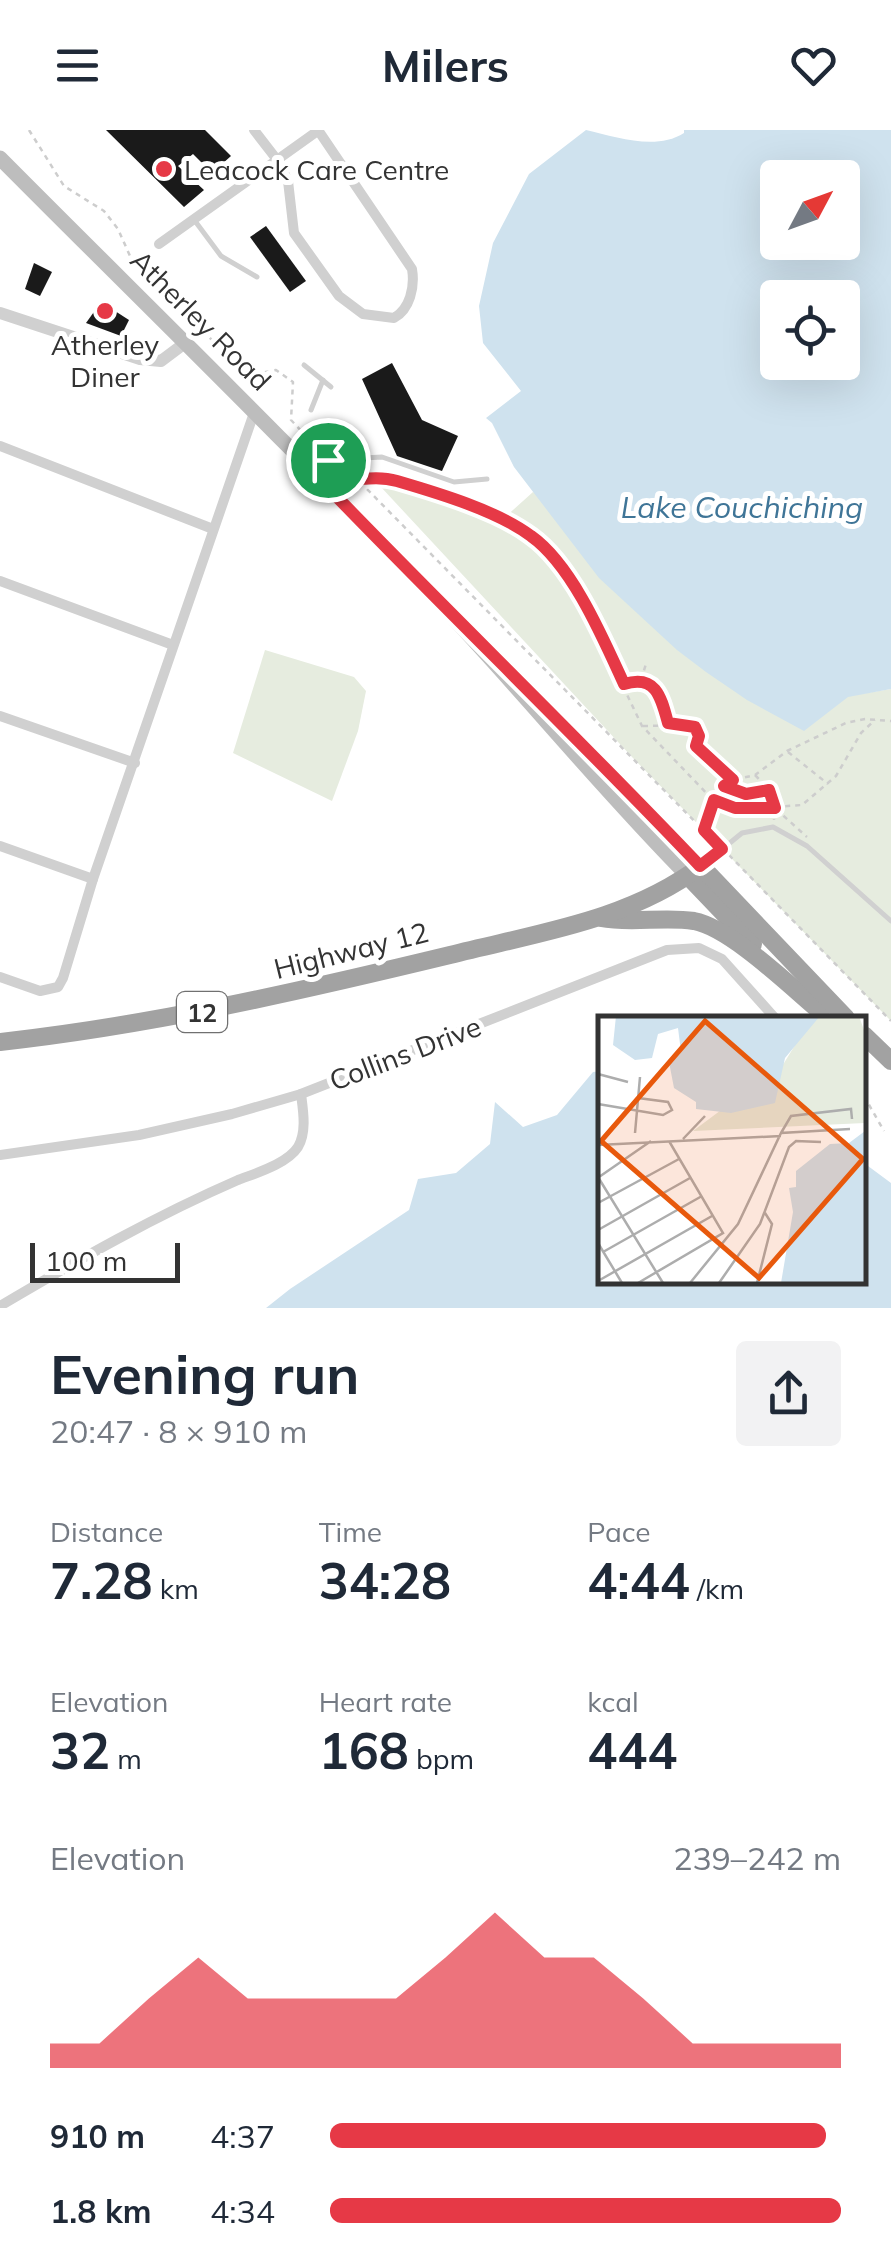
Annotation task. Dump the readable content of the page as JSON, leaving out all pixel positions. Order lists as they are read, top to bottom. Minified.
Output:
{"streets":{"highway":["Atherley Road","Highway 12","12"],"street":["Collins Drive"]},"crossings":[["Atherley Road","Highway 12"]],"water":["Lake Couchiching"],"places":["Leacock Care Centre","Atherley Diner"],"scale_bar":"100 m","north":"top right","page":{"header":"Milers","scale":"100 m","heading":["Evening run","20:47 · 8 × 910 m"],"stats":[["Distance","7.28 km"],["Time","34:28"],["Pace","4:44 /km"],["Elevation","32 m"],["Heart rate","168 bpm"],["kcal","444"]],"chart":["Elevation","239–242 m"],"list":[{"name":"910 m","note":"4:37"},{"name":"1.8 km","note":"4:34"}]}}
